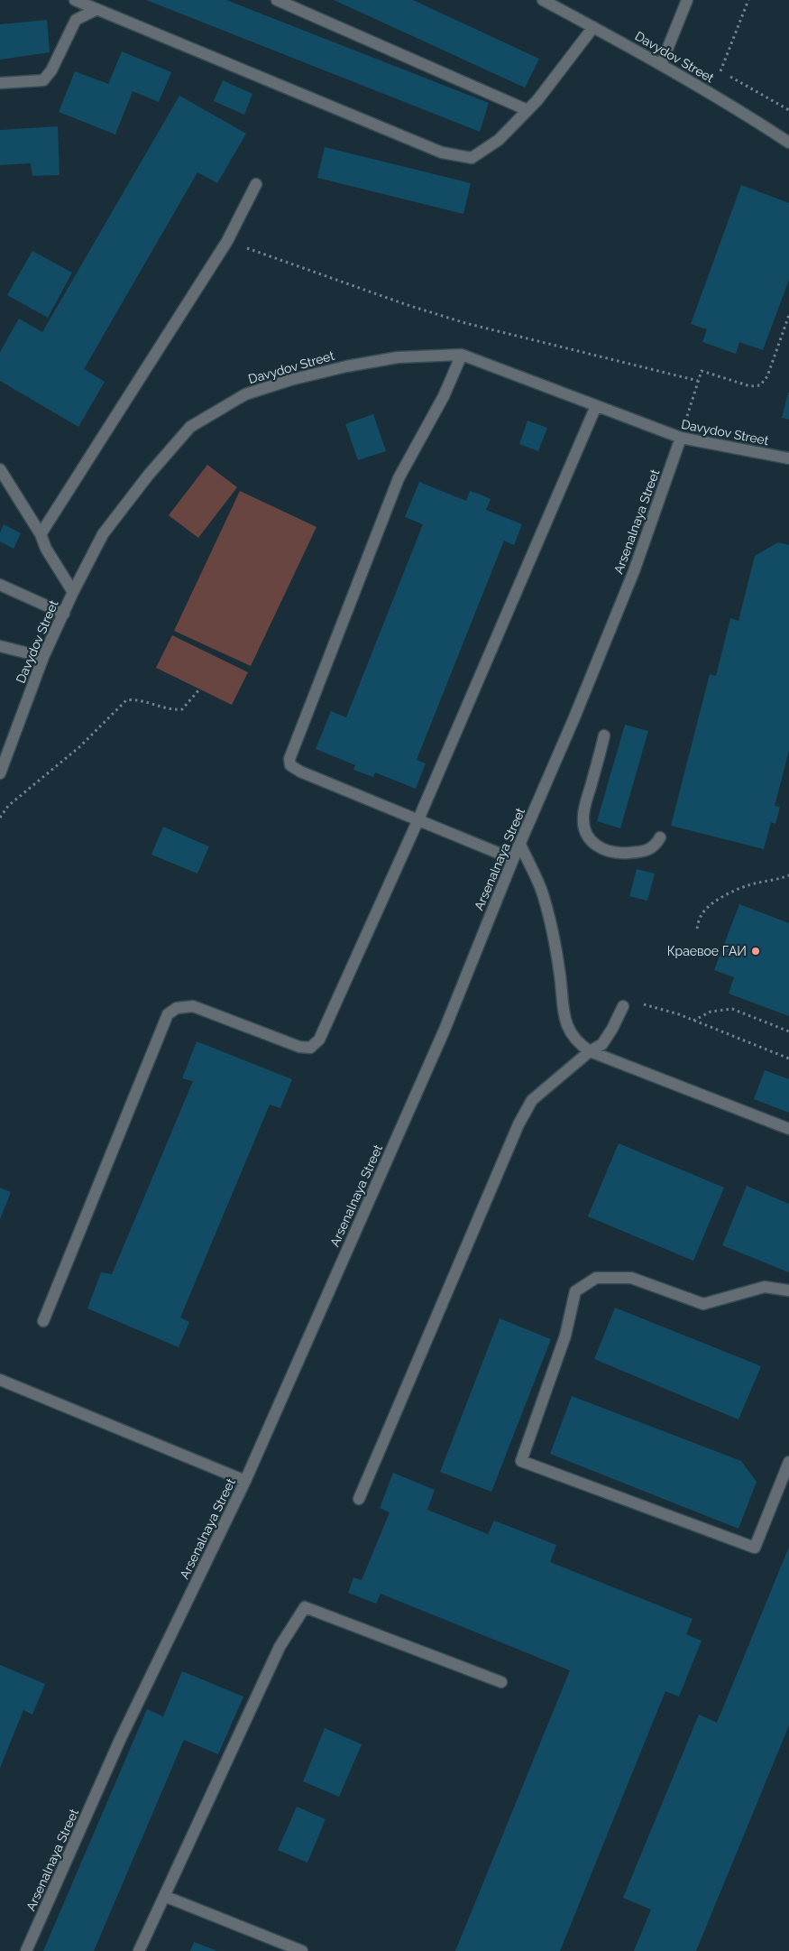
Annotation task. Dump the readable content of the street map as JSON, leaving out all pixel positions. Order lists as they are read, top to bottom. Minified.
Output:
{"streets":{"street":["Davydov Street","Arsenalnaya Street"]},"crossings":[["Davydov Street","Arsenalnaya Street"]],"places":["Краевое ГАИ"]}
